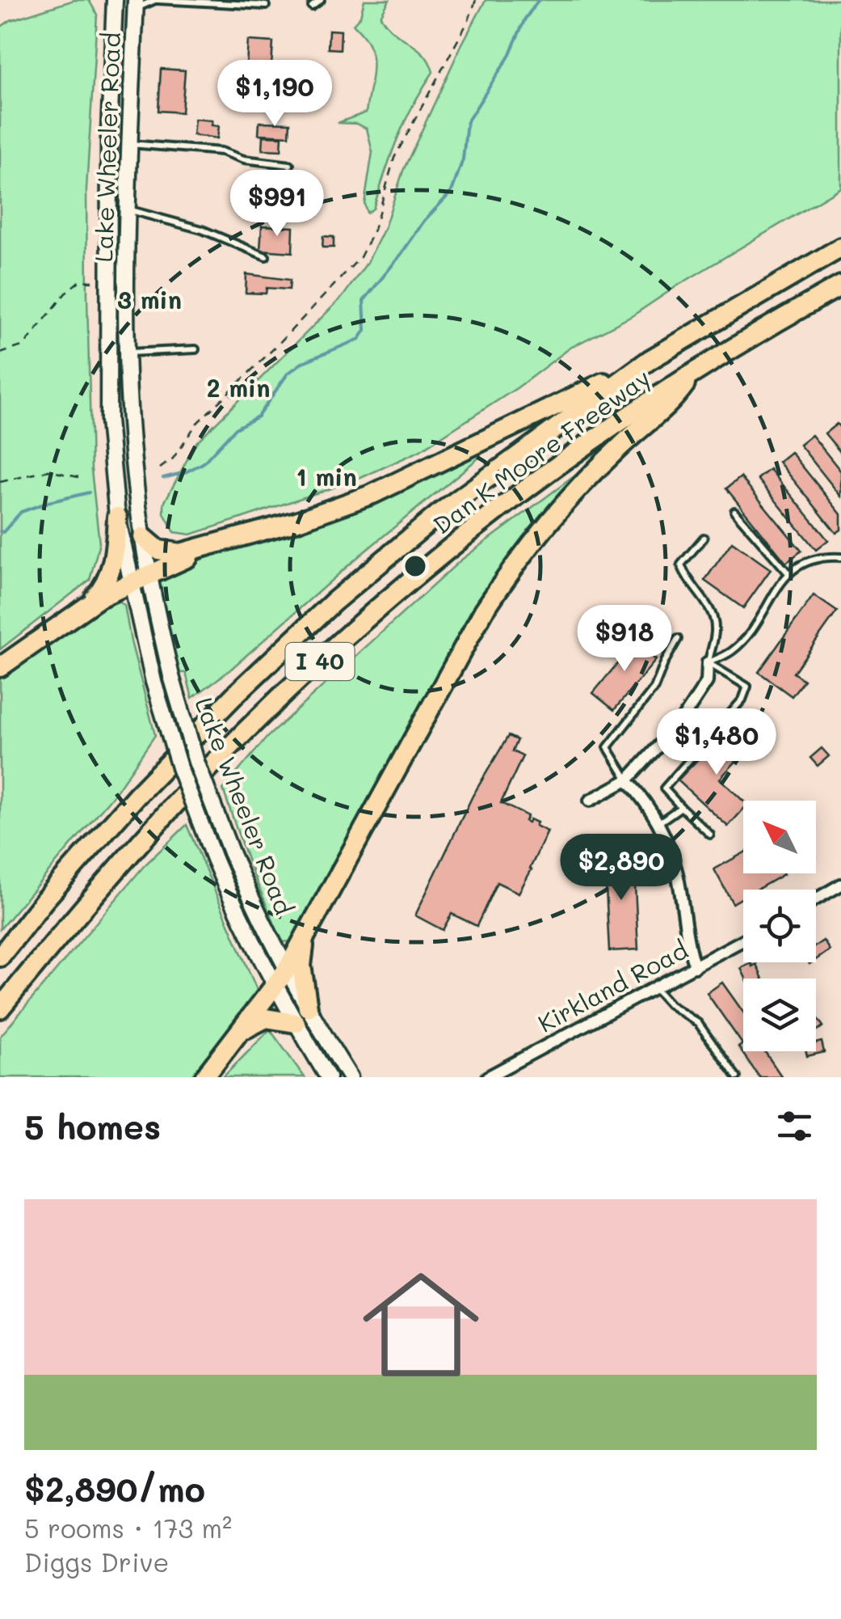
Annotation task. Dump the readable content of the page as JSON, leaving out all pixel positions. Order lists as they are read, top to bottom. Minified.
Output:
{"streets":{"highway":["Dan K Moore Freeway","I 40"],"main road":["Lake Wheeler Road"],"street":["Kirkland Road"]},"north":"top left","page":{"price":["$1,190","$991","$918","$1,480","$2,890"],"heading":"5 homes","list":[{"name":"$2,890/mo","note":"5 rooms · 173 m² · Diggs Drive"}]},"rings":["3 min","2 min","1 min"]}
